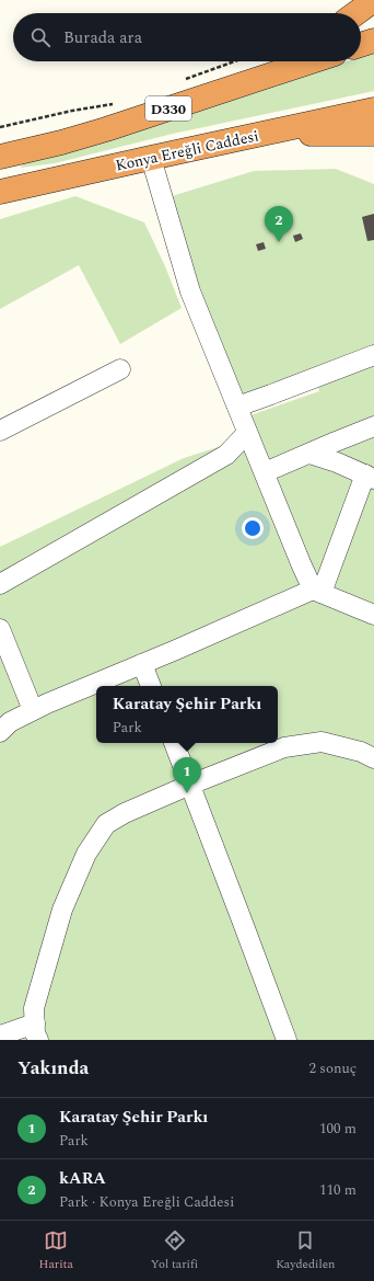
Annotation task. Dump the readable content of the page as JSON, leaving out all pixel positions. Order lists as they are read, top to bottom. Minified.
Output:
{"streets":{"highway":["D330","Konya Ereğli Caddesi"]},"page":{"search":"Burada ara","pins":["2","1"],"popup":["Karatay Şehir Parkı","Park"],"heading":["Yakında","2 sonuç"],"list":[{"mark":"1","name":"Karatay Şehir Parkı","note":"Park","value":"100 m"},{"mark":"2","name":"kARA","note":"Park · Konya Ereğli Caddesi","value":"110 m"}],"nav":["Harita","Yol tarifi","Kaydedilen"]}}
